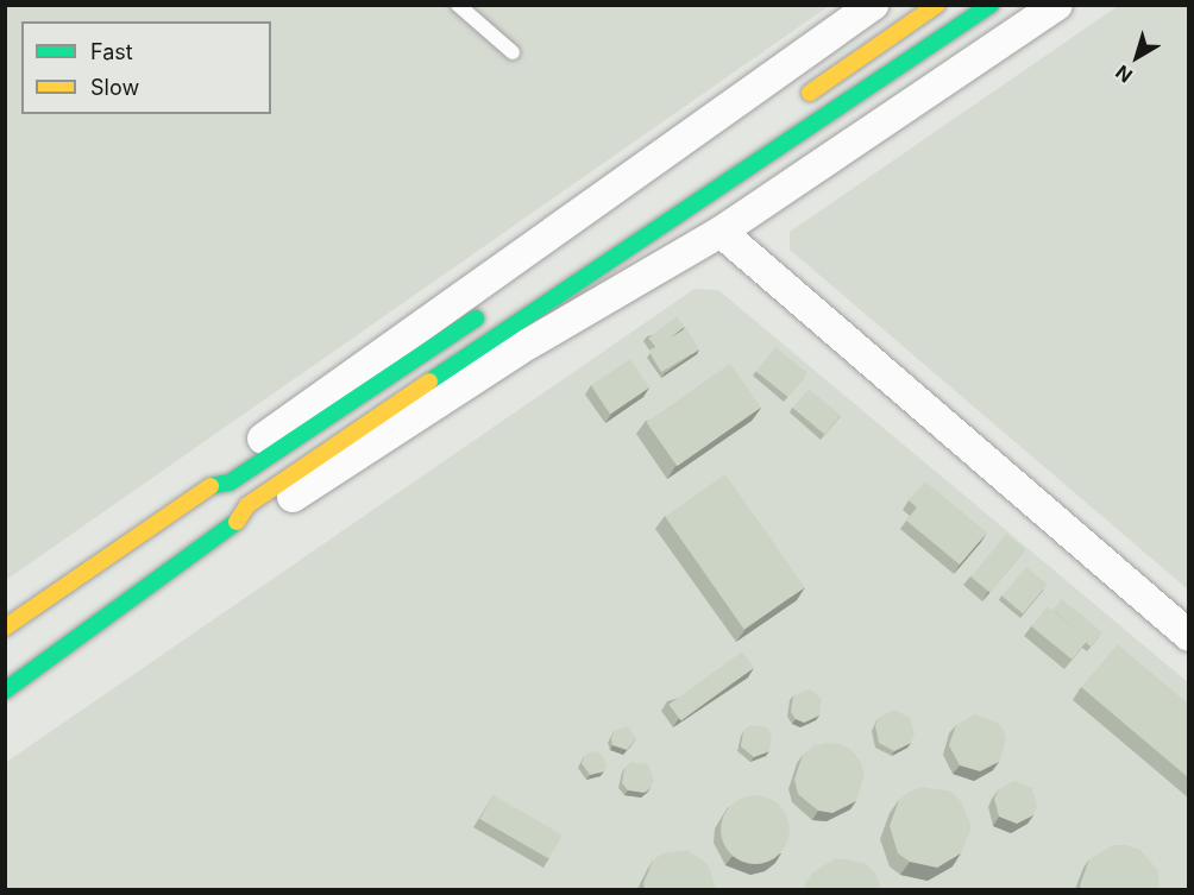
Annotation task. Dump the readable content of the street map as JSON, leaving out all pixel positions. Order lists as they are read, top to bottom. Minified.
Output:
{"legend":["Fast","Slow"],"north":"bottom left"}
